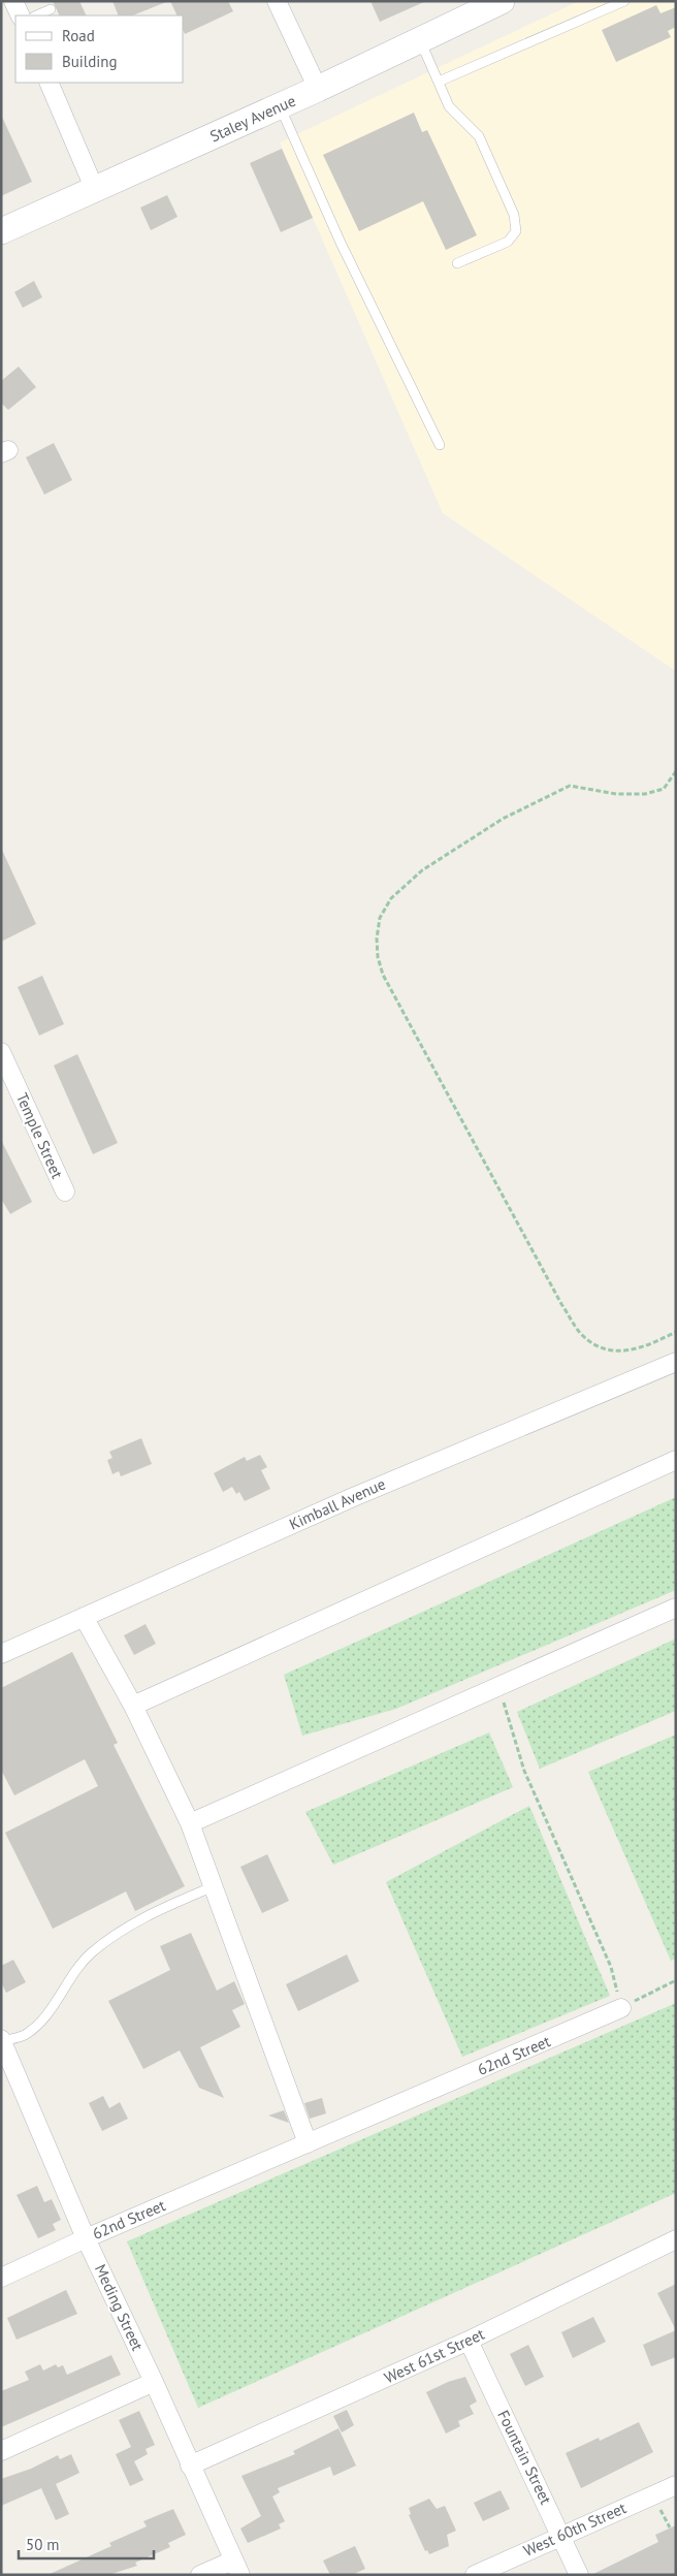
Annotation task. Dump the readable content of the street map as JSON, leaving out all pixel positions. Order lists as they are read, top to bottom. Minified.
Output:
{"streets":{"street":["Staley Avenue","Temple Street","Kimball Avenue","62nd Street","Meding Street","West 61st Street","Fountain Street","West 60th Street"]},"crossings":[["62nd Street","Meding Street"],["Meding Street","West 61st Street"],["West 61st Street","Fountain Street"],["Fountain Street","West 60th Street"]],"legend":["Road","Building"],"scale_bar":"50 m"}
